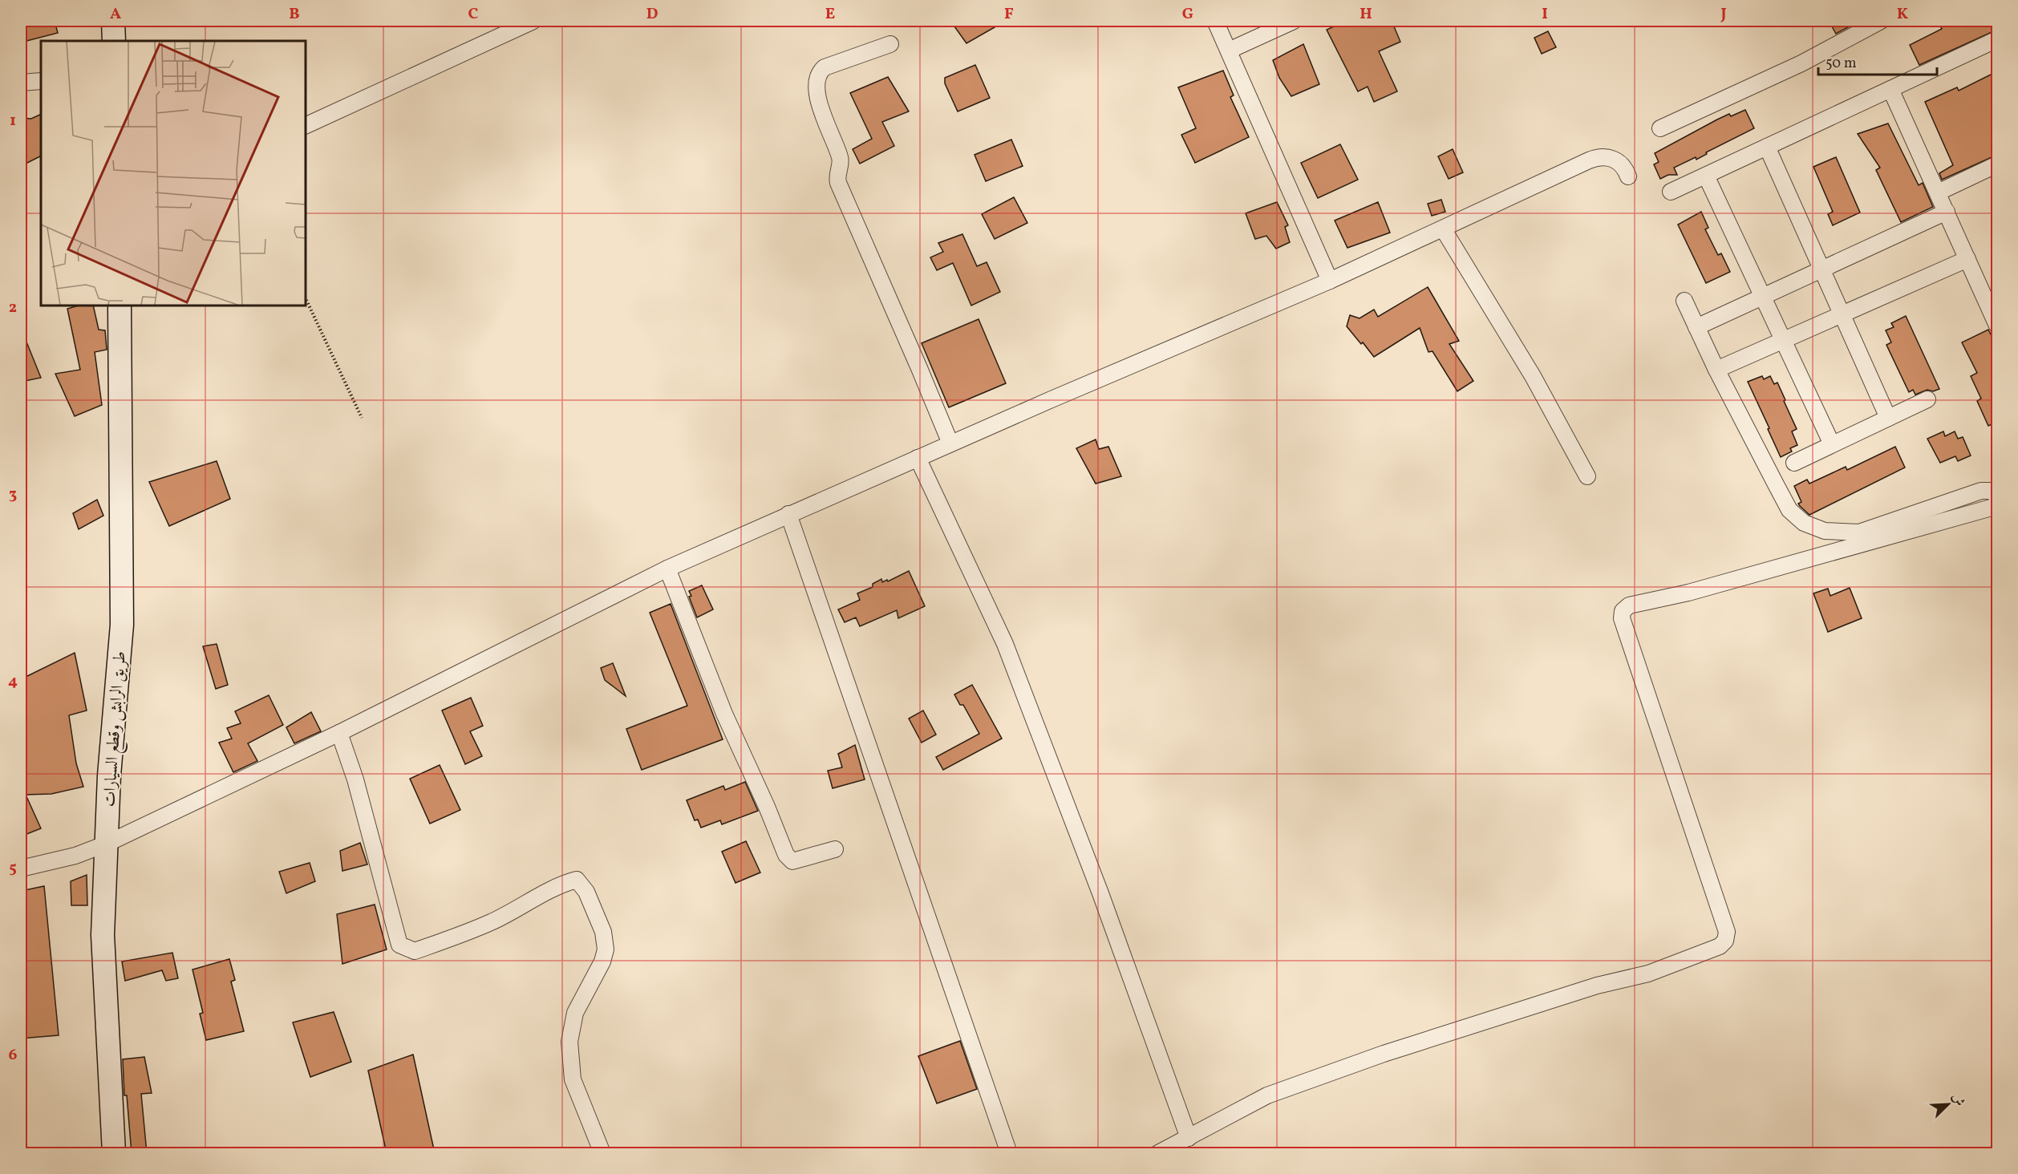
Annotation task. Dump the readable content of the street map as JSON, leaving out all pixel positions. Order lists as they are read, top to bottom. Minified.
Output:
{"streets":{"main road":["طريق الرابش وقطع السيارات"]},"scale_bar":"50 m","north":"top right","grid":{"columns":["A","B","C","D","E","F","G","H","I","J","K"],"rows":["1","2","3","4","5","6"]}}
